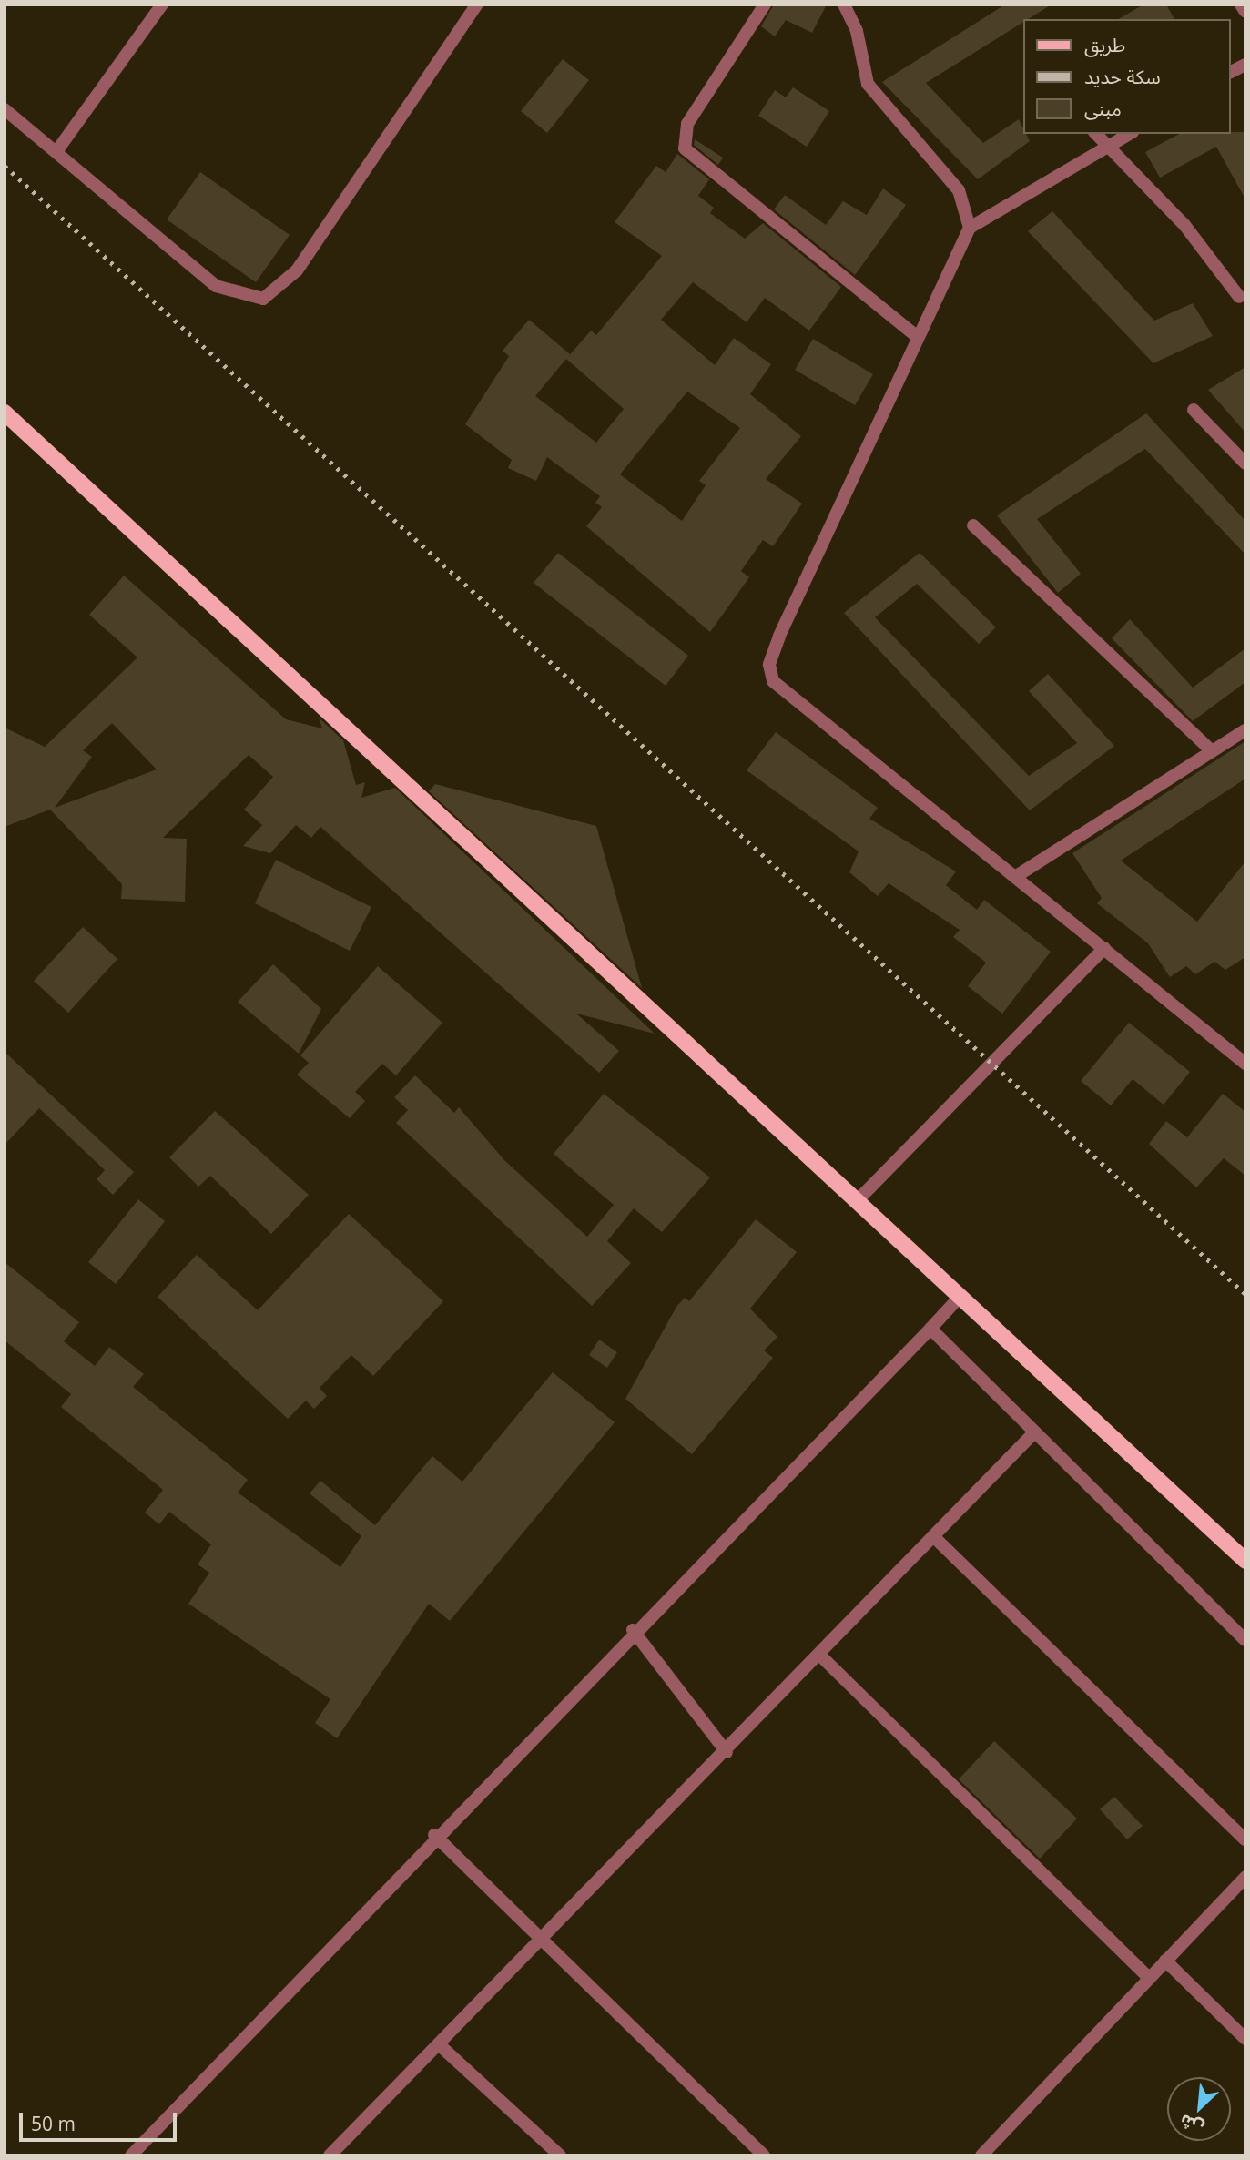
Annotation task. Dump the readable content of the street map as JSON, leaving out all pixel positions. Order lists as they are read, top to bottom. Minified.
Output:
{"legend":["طريق","سكة حديد","مبنى"],"scale_bar":"50 m","north":"bottom left"}
